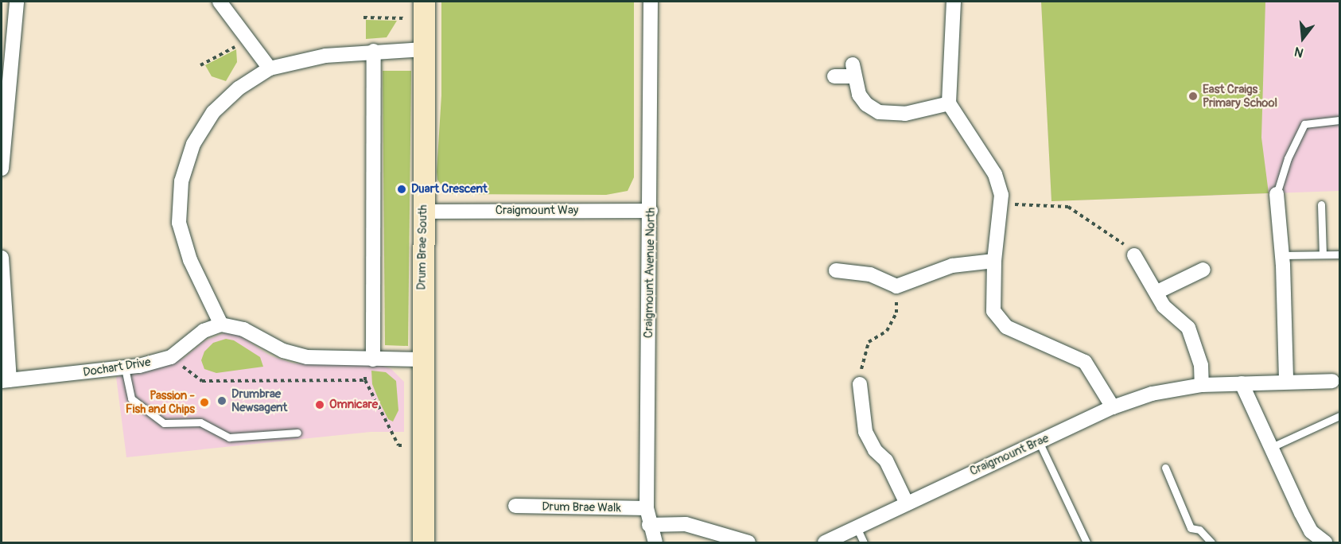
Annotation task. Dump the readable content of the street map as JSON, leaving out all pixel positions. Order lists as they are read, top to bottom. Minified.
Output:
{"streets":{"main road":["Drum Brae South"],"street":["Craigmount Way","Craigmount Avenue North","Dochart Drive","Craigmount Brae","Drum Brae Walk"]},"crossings":[["Craigmount Way","Drum Brae South"],["Craigmount Way","Craigmount Avenue North"],["Craigmount Avenue North","Drum Brae Walk"]],"places":["East Craigs Primary School","Duart Crescent","Drumbrae Newsagent","Passion - Fish and Chips","Omnicare"],"north":"bottom"}
